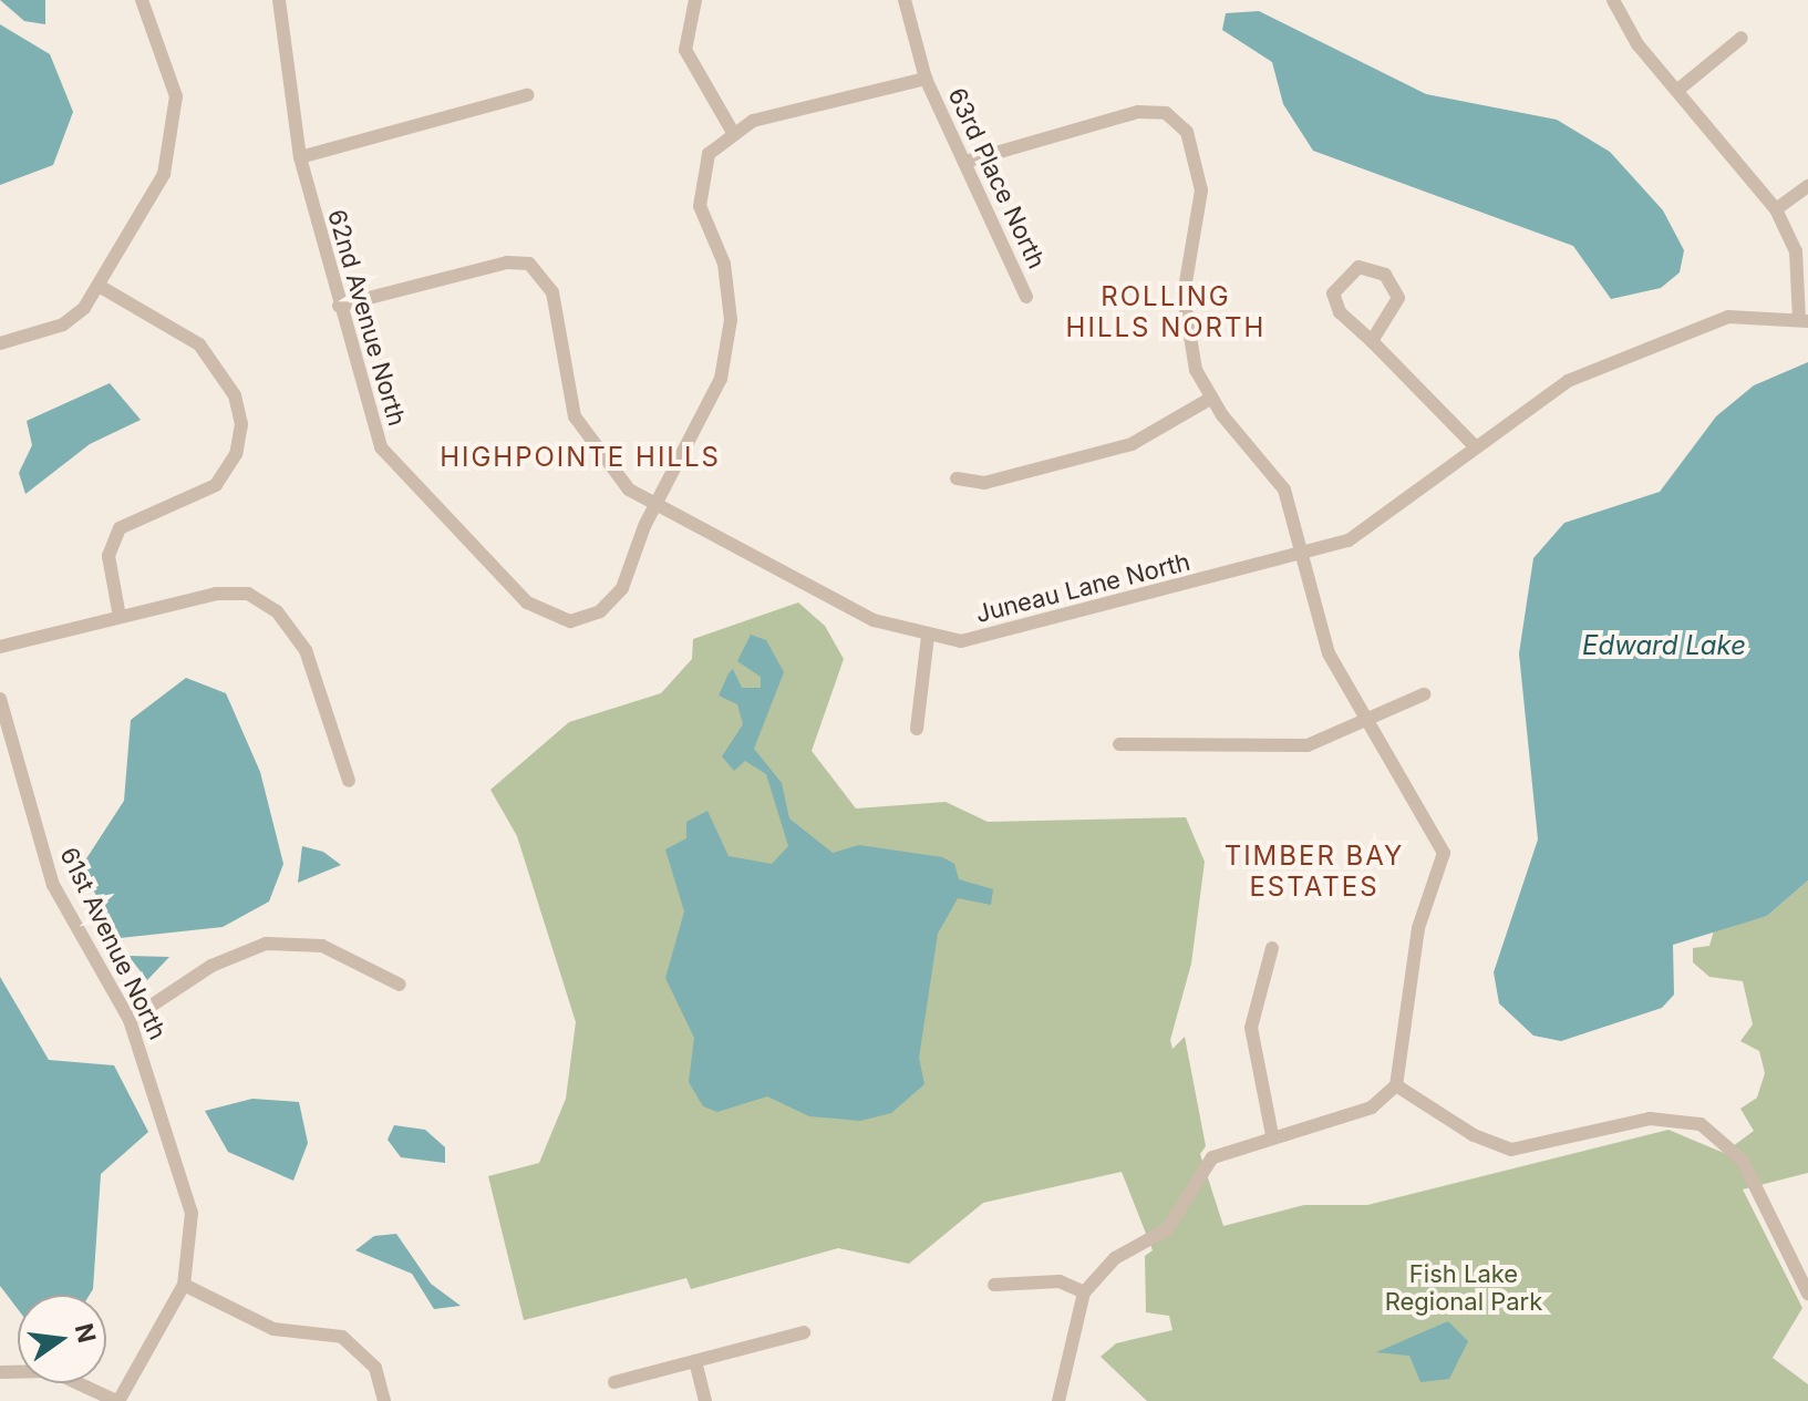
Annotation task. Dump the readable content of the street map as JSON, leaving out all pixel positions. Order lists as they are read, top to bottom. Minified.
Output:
{"streets":{"street":["63rd Place North","62nd Avenue North","Juneau Lane North","61st Avenue North"]},"crossings":[["62nd Avenue North","Juneau Lane North"]],"districts":["ROLLING HILLS NORTH","HIGHPOINTE HILLS","TIMBER BAY ESTATES"],"water":["Edward Lake"],"parks":["Fish Lake Regional Park"],"north":"right"}
